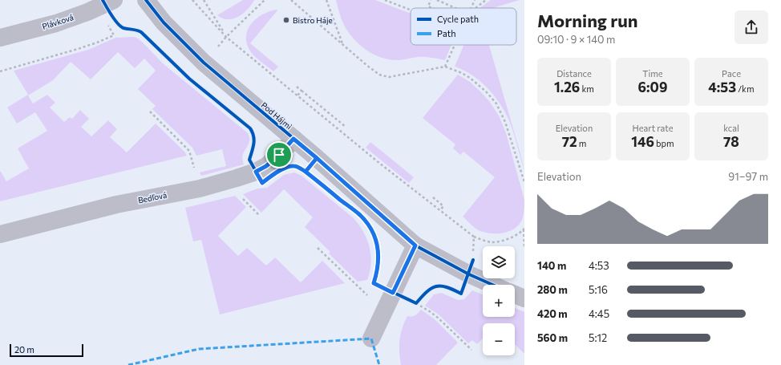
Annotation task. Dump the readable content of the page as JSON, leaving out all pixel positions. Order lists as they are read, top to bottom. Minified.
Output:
{"streets":{"street":["Plávková","Pod Hájmi","Bedľová"]},"crossings":[["Pod Hájmi","Bedľová"]],"places":["Bistro Háje"],"legend":["Cycle path","Path"],"scale_bar":"20 m","page":{"heading":["Morning run","09:10 · 9 × 140 m"],"stats":[["Distance","1.26 km"],["Time","6:09"],["Pace","4:53 /km"],["Elevation","72 m"],["Heart rate","146 bpm"],["kcal","78"]],"chart":["Elevation","91–97 m"],"map_buttons":["+","−"],"list":[{"name":"140 m","note":"4:53"},{"name":"280 m","note":"5:16"},{"name":"420 m","note":"4:45"},{"name":"560 m","note":"5:12"}],"scale":"20 m"}}
